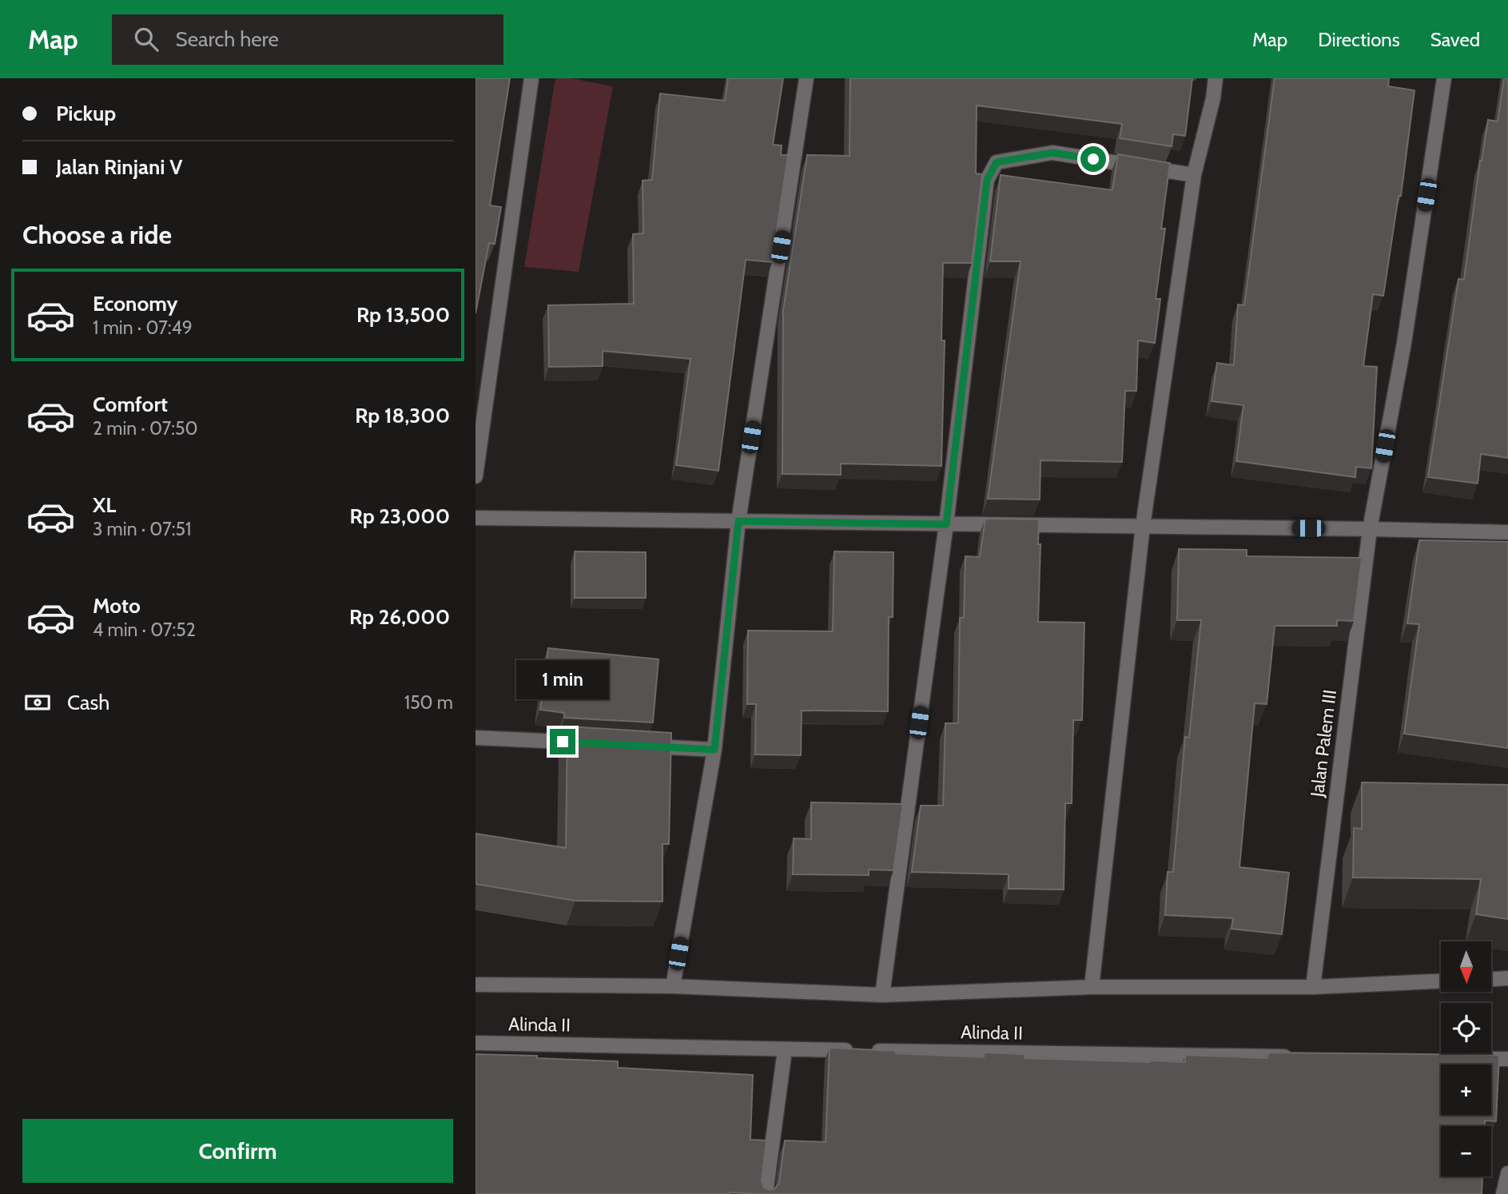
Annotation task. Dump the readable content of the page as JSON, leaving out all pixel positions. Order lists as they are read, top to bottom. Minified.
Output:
{"streets":{"street":["Jalan Palem III","Alinda II"]},"north":"bottom","page":{"header":"Map","search":"Search here","nav":["Map","Directions","Saved"],"banner":["Pickup","Jalan Rinjani V"],"heading":"Choose a ride","list":[{"name":"Economy","note":"1 min · 07:49","value":"Rp 13,500"},{"name":"Comfort","note":"2 min · 07:50","value":"Rp 18,300"},{"name":"XL","note":"3 min · 07:51","value":"Rp 23,000"},{"name":"Moto","note":"4 min · 07:52","value":"Rp 26,000"}],"bubble":"1 min","pay":["Cash","150 m"],"map_buttons":["+","−"],"buttons":"Confirm"}}
